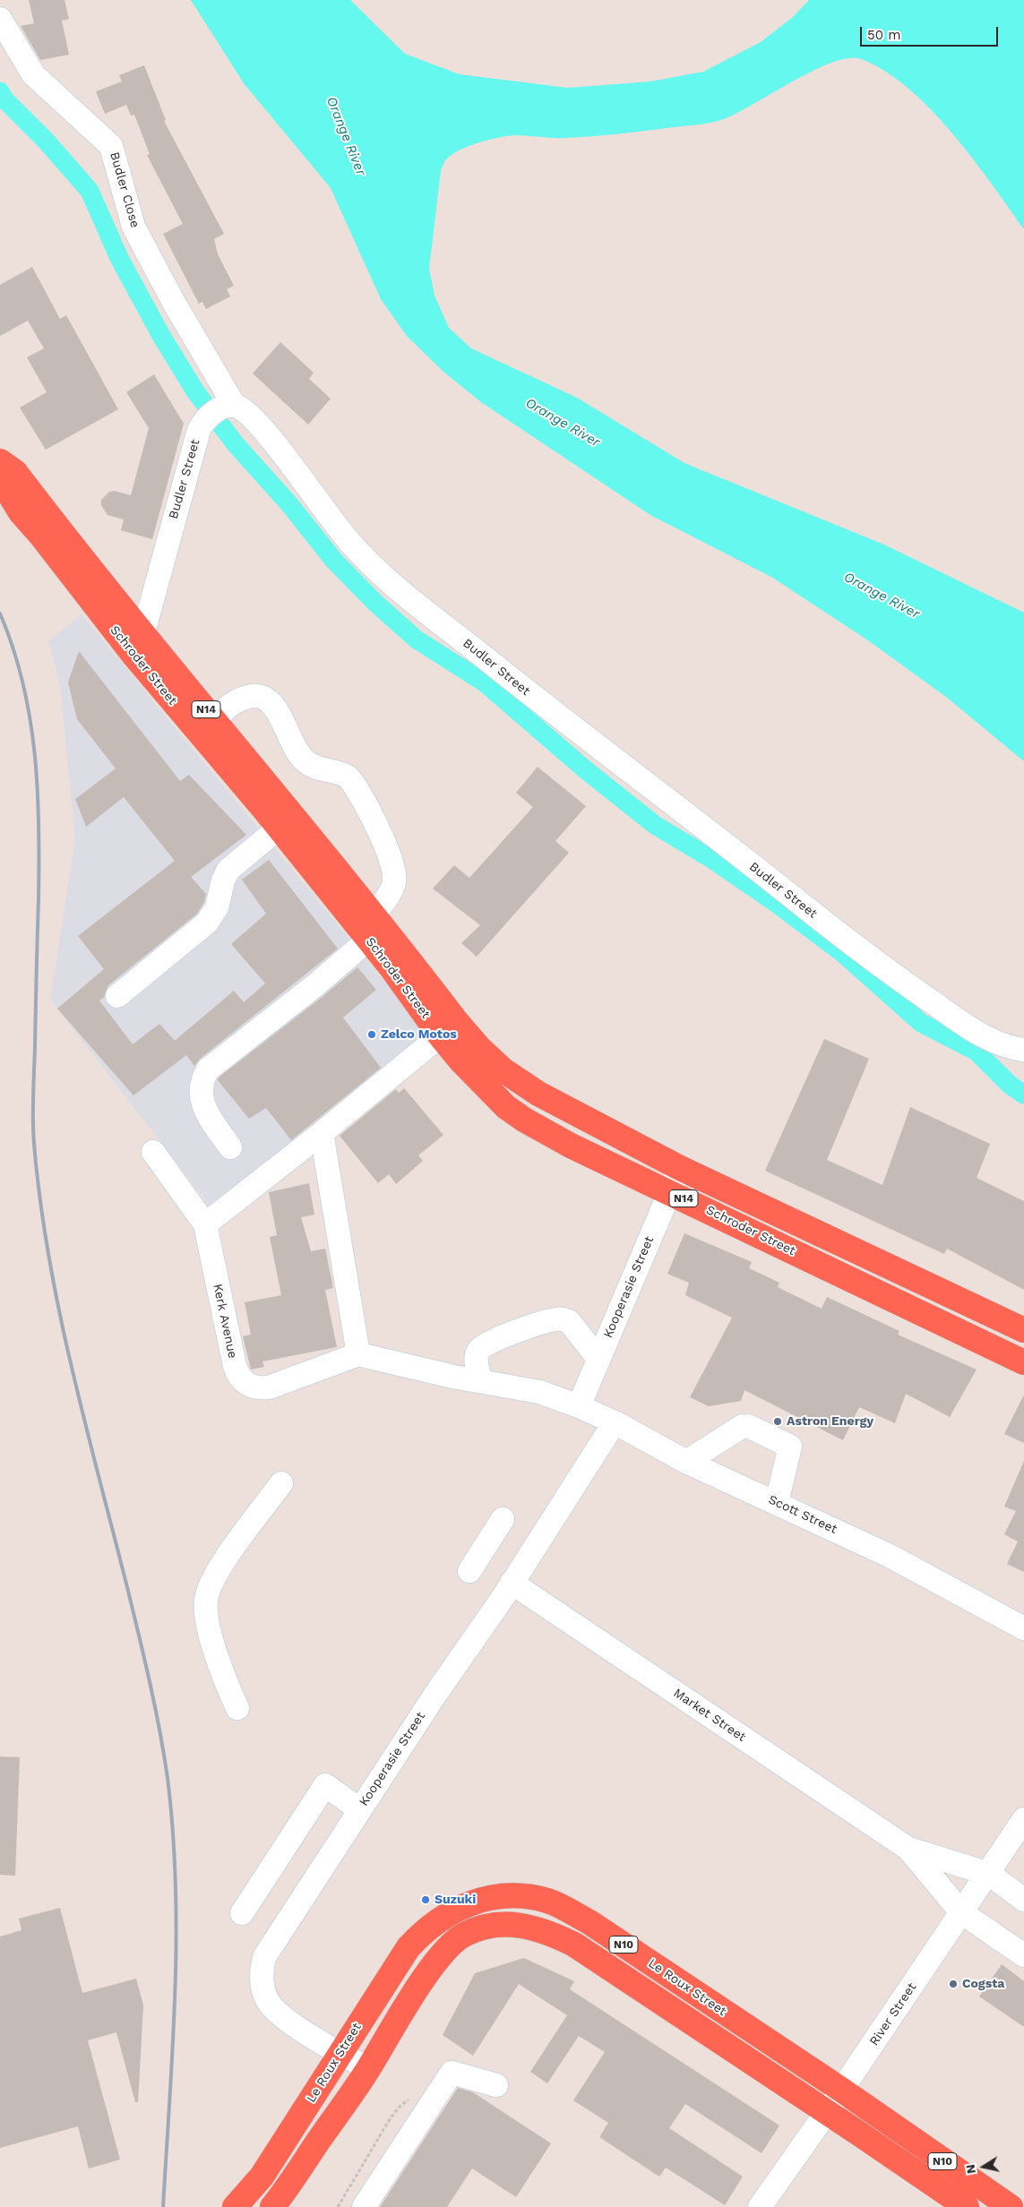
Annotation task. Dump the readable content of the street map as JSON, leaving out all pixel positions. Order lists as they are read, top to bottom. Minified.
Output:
{"streets":{"highway":["Schroder Street","N14","N10","Le Roux Street"],"street":["Budler Close","Budler Street","Kooperasie Street","Kerk Avenue","Scott Street","Market Street","River Street"]},"crossings":[["Budler Close","Budler Street"],["Budler Street","Schroder Street"],["Schroder Street","Kooperasie Street"],["Kooperasie Street","Scott Street"],["Kooperasie Street","Market Street"],["Kooperasie Street","Le Roux Street"],["Market Street","River Street"],["Le Roux Street","River Street"]],"water":["Orange River"],"places":["Zelco Motos","Astron Energy","Suzuki","Cogsta"],"scale_bar":"50 m","north":"left"}
